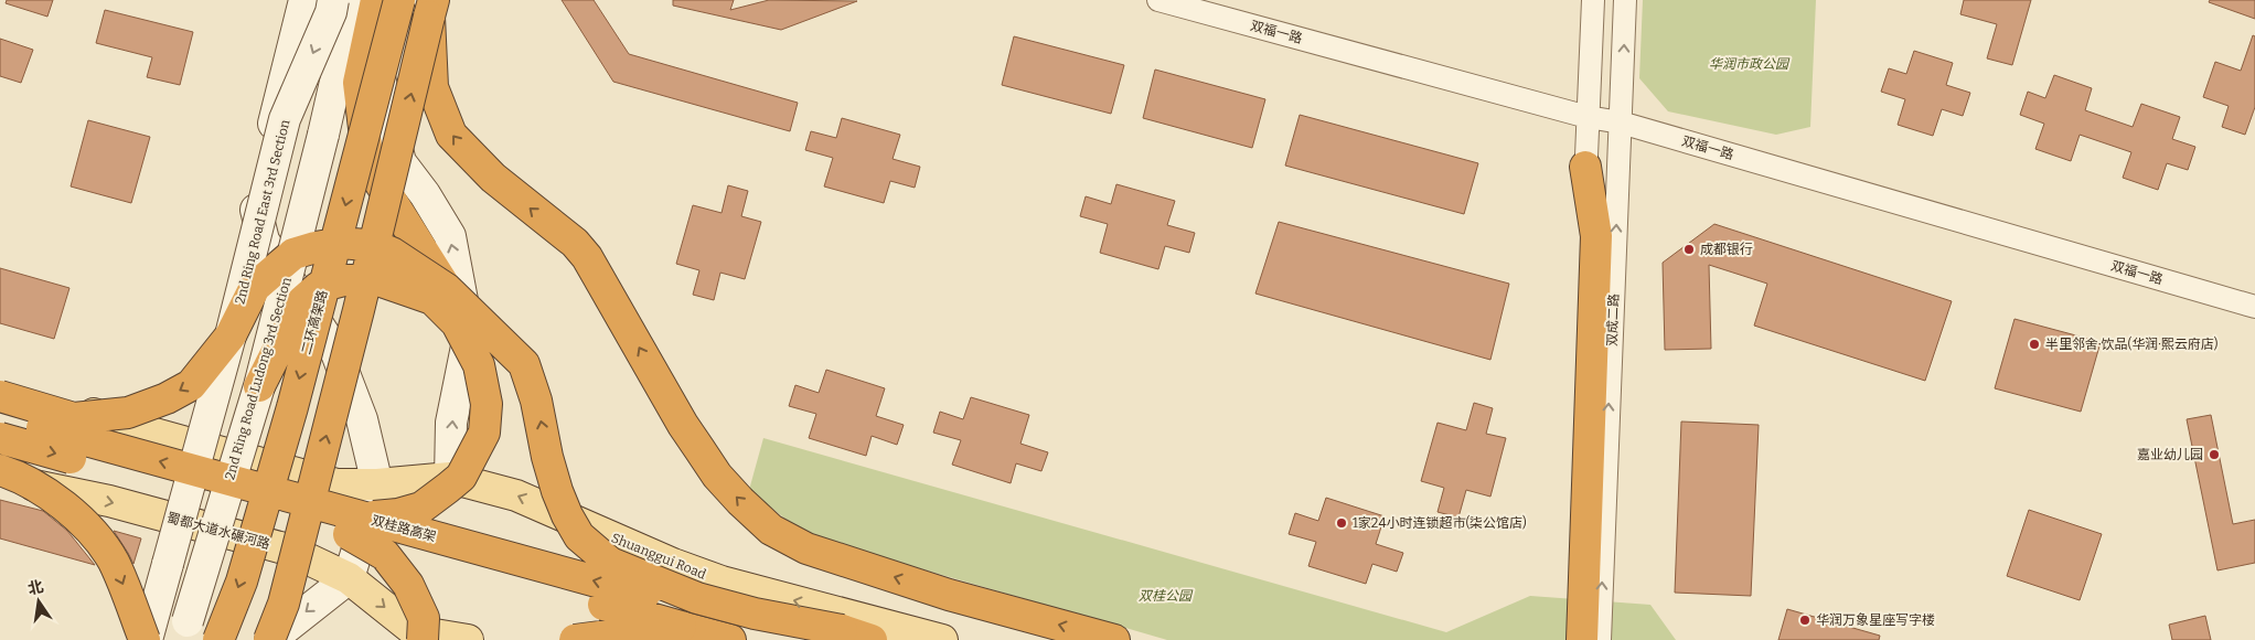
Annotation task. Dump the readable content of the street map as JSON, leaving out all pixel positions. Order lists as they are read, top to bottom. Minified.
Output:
{"streets":{"highway":["二环高架路","双桂路高架"],"main road":["2nd Ring Road East 3rd Section","2nd Ring Road Ludong 3rd Section","蜀都大道水碾河路","Shuanggui Road"],"street":["双福一路","双成二路"]},"crossings":[["双福一路","双成二路"]],"one_way":["2nd Ring Road East 3rd Section","Shuanggui Road"],"parks":["华润市政公园","双桂公园"],"places":["成都银行","半里邻舍·饮品(华润·熙云府店)","嘉业幼儿园","1家24小时连锁超市(柒公馆店)","华润万象星座写字楼"],"north":"top"}
